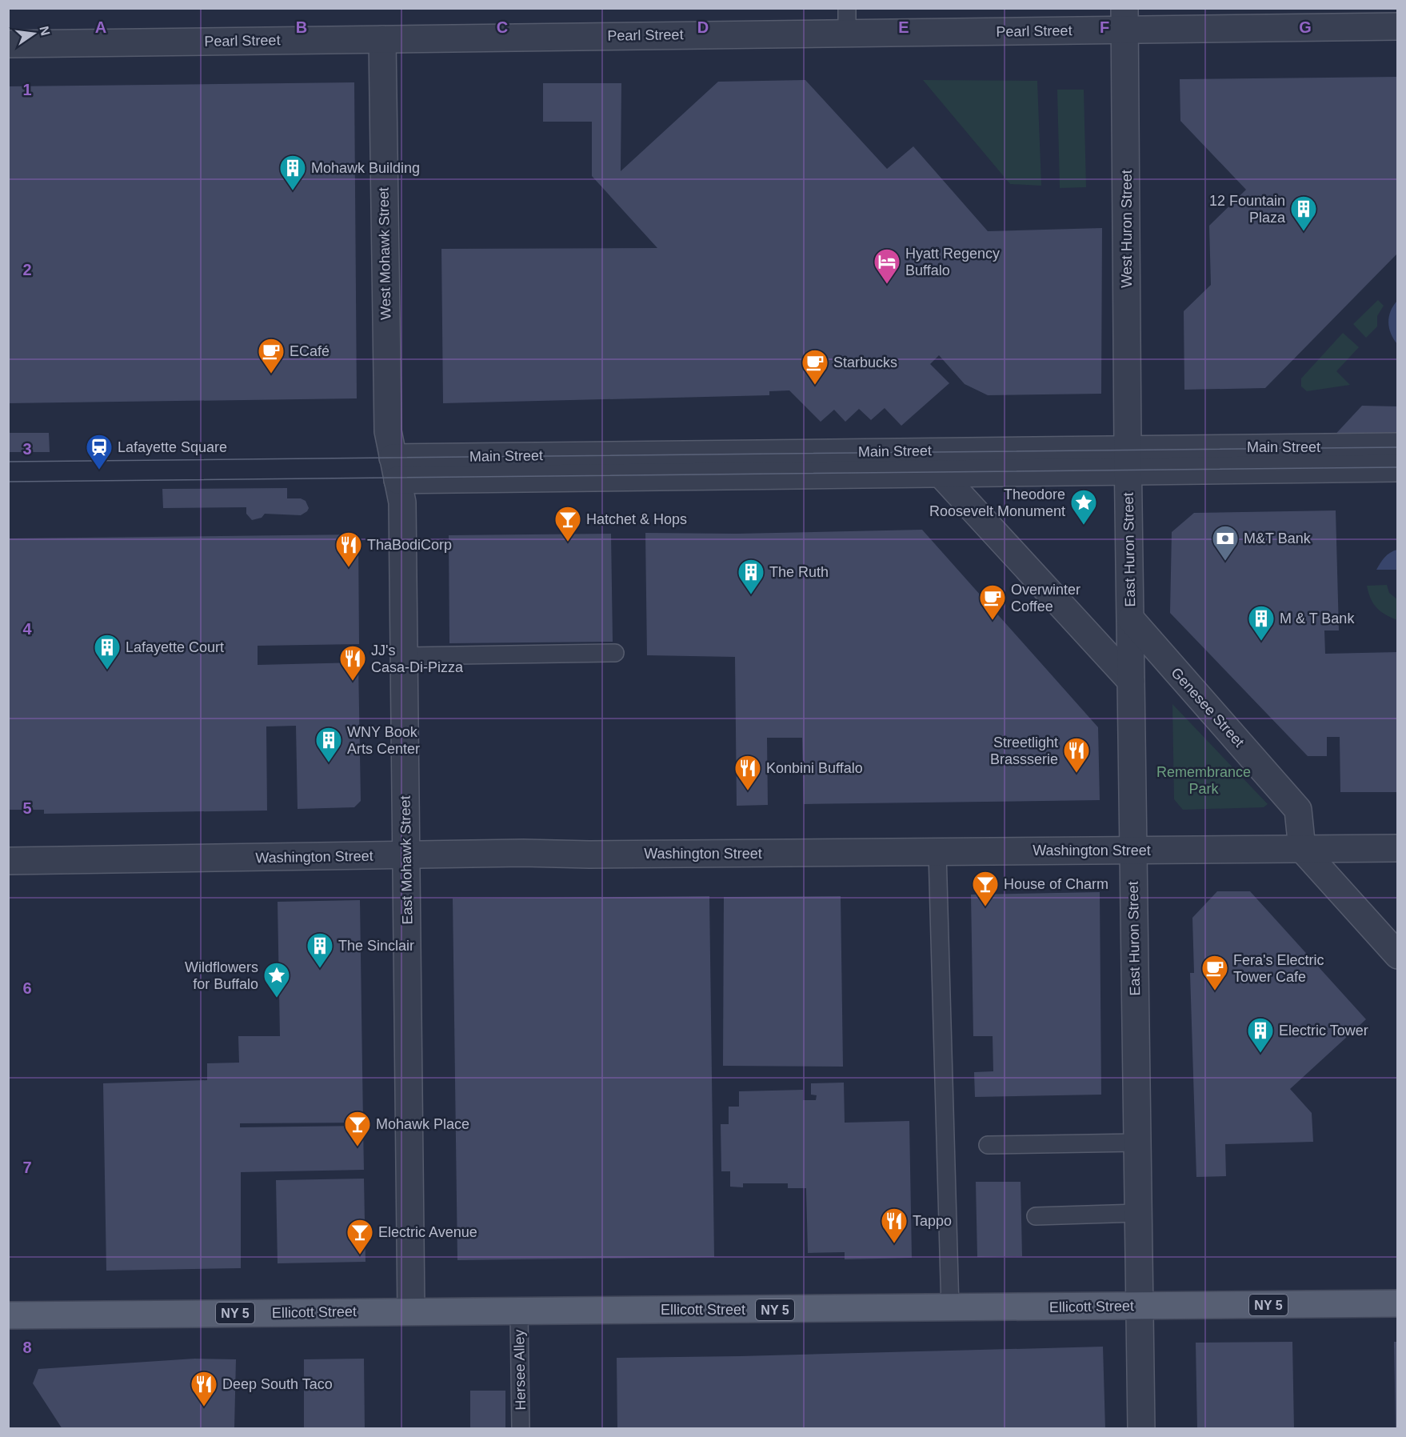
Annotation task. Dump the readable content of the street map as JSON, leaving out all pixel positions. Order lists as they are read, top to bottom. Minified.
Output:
{"streets":{"main road":["NY 5","Ellicott Street"],"street":["Pearl Street","West Huron Street","West Mohawk Street","Main Street","East Huron Street","Genesee Street","Washington Street","East Mohawk Street"],"lane":["Hersee Alley"]},"crossings":[["Pearl Street","West Huron Street"],["Pearl Street","West Mohawk Street"],["West Huron Street","Main Street"],["West Huron Street","East Huron Street"],["West Mohawk Street","Main Street"],["West Mohawk Street","East Mohawk Street"],["Main Street","East Huron Street"],["Main Street","East Mohawk Street"],["East Huron Street","Genesee Street"],["East Huron Street","Washington Street"],["East Huron Street","Ellicott Street"],["Genesee Street","Washington Street"],["Washington Street","East Mohawk Street"],["East Mohawk Street","Ellicott Street"],["Ellicott Street","Hersee Alley"]],"parks":["Remembrance Park"],"places":{"building":["Mohawk Building","12 Fountain Plaza","The Ruth","M & T Bank","Lafayette Court","WNY Book Arts Center","The Sinclair","Electric Tower"],"hotel":["Hyatt Regency Buffalo"],"cafe":["ECafé","Starbucks","Overwinter Coffee","Fera's Electric Tower Cafe"],"station":["Lafayette Square"],"place":["Theodore Roosevelt Monument","Wildflowers for Buffalo"],"bar":["Hatchet & Hops","House of Charm","Mohawk Place","Electric Avenue"],"bank":["M&T Bank"],"restaurant":["ThaBodiCorp","JJ's Casa-Di-Pizza","Streetlight Brassserie","Konbini Buffalo","Tappo","Deep South Taco"]},"north":"right","grid":{"columns":["A","B","C","D","E","F","G"],"rows":["1","2","3","4","5","6","7","8"]}}
